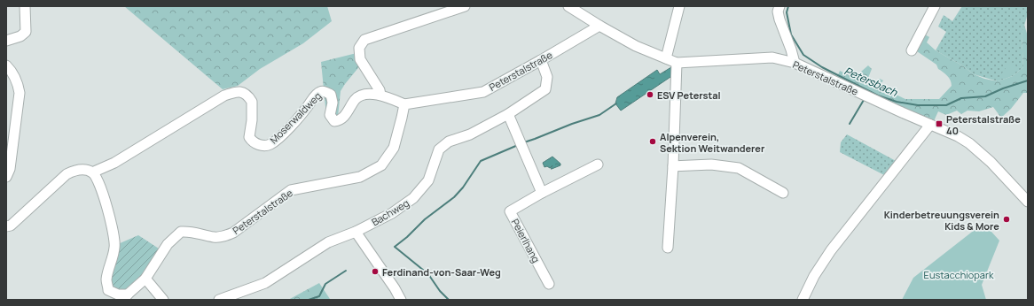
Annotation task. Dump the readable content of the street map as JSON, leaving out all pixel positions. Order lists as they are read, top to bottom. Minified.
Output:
{"streets":{"street":["Peterstalstraße","Moserwaldweg","Bachweg","Peierlhang"]},"crossings":[["Peterstalstraße","Moserwaldweg"],["Peterstalstraße","Bachweg"]],"water":["Petersbach"],"parks":["Eustacchiopark"],"places":{"other":["ESV Peterstal","Alpenverein, Sektion Weitwanderer","Kinderbetreuungsverein Kids & More","Ferdinand-von-Saar-Weg"],"transit":["Peterstalstraße 40"]}}
